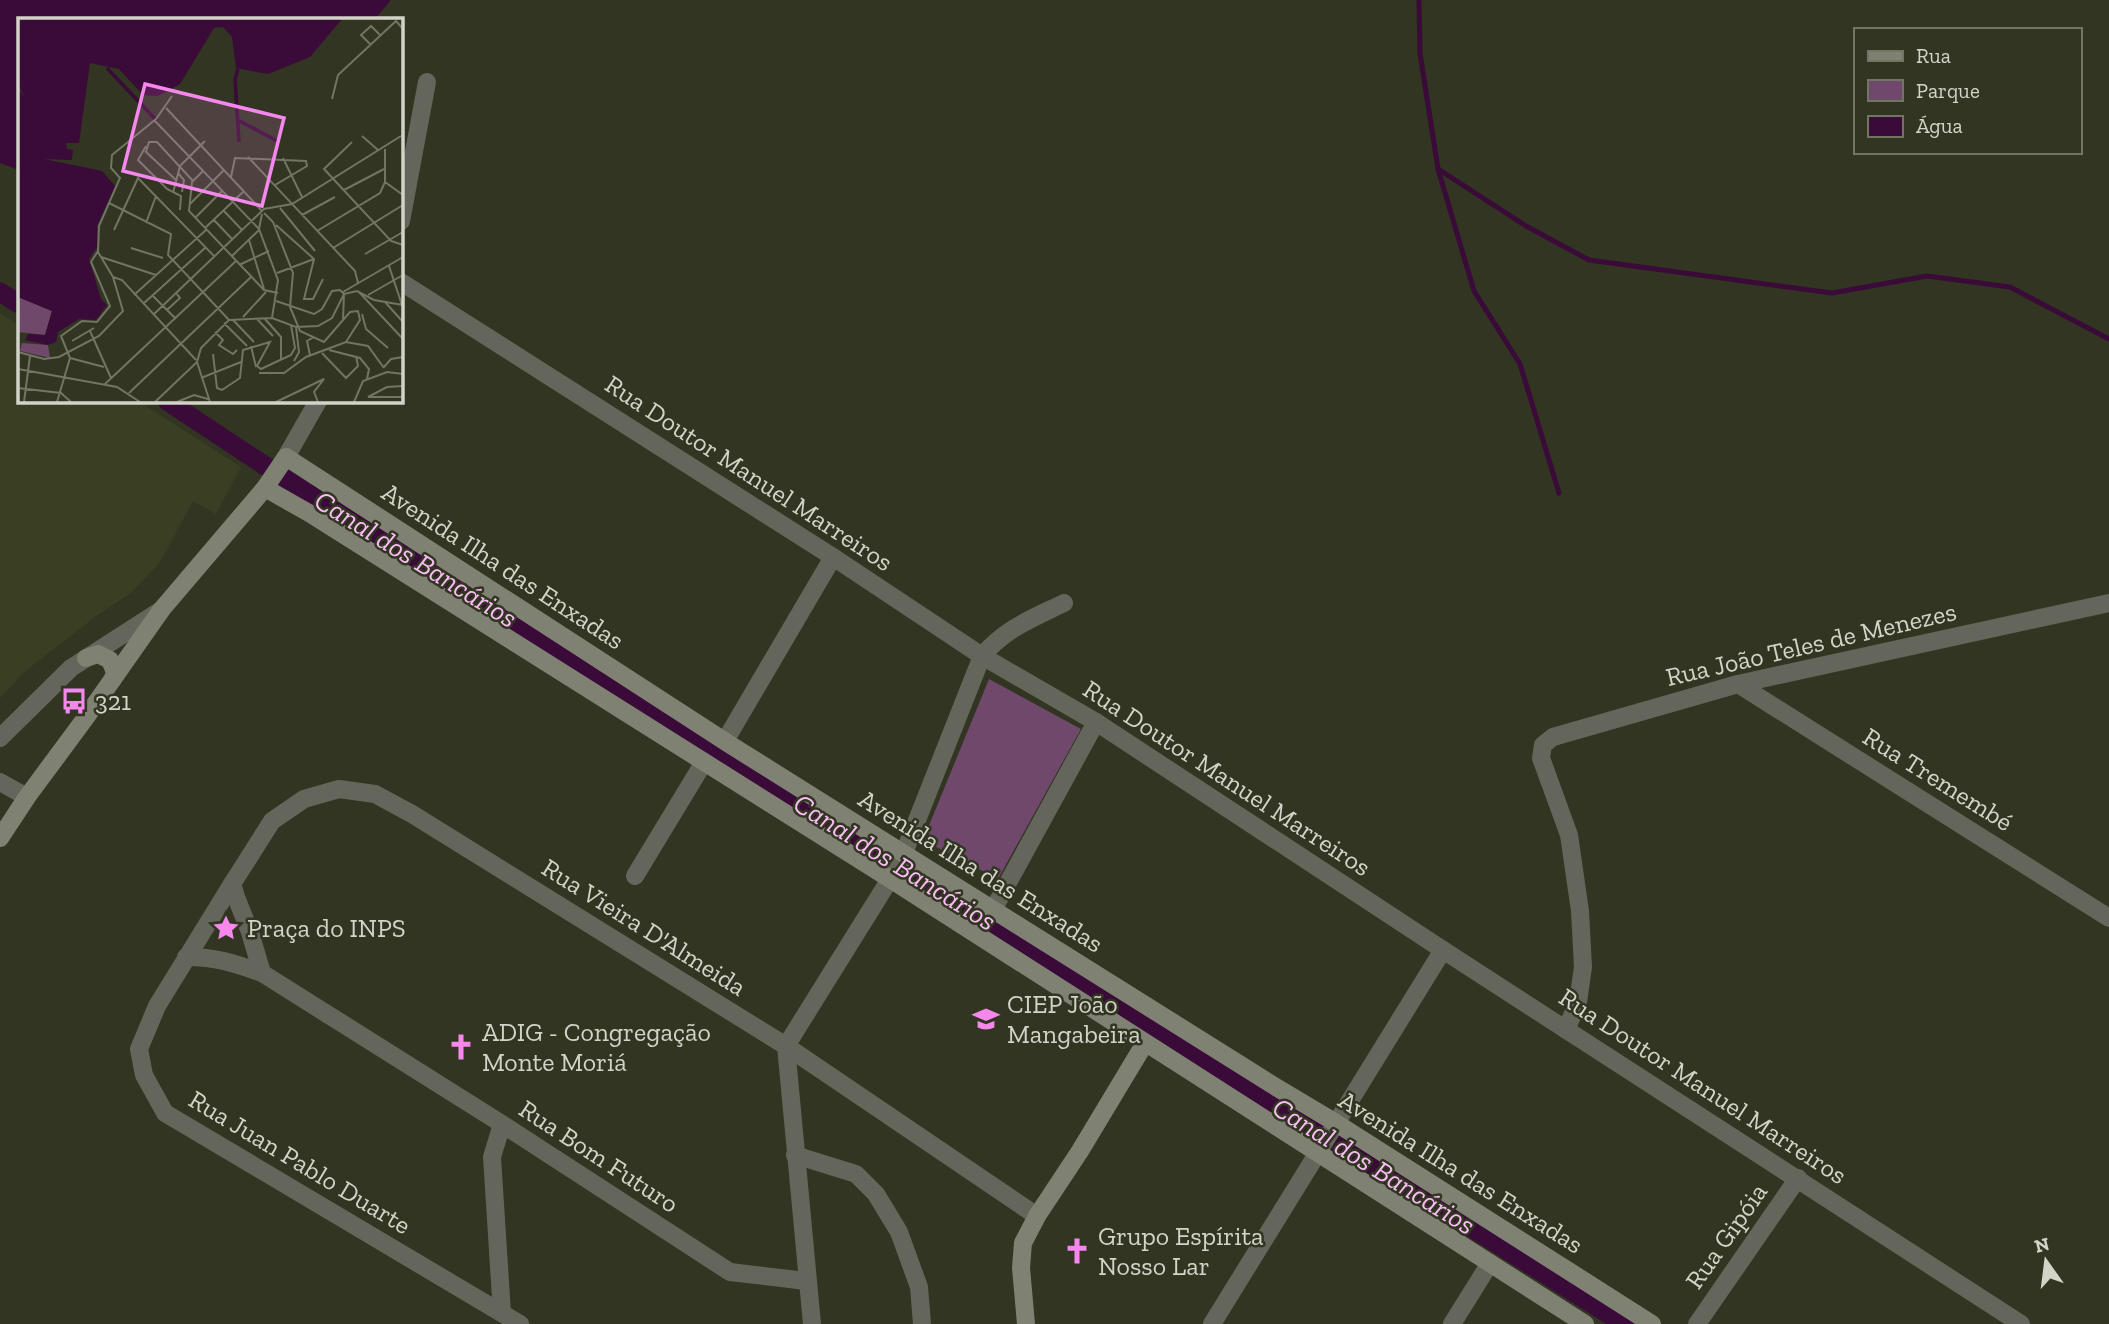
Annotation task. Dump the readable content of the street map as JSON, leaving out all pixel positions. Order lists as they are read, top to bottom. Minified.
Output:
{"streets":{"street":["Rua Doutor Manuel Marreiros","Avenida Ilha das Enxadas","Rua João Teles de Menezes","Rua Tremembé","Rua Vieira D'Almeida","Rua Bom Futuro","Rua Juan Pablo Duarte","Rua Gipóia"]},"crossings":[["Rua Doutor Manuel Marreiros","Rua João Teles de Menezes"],["Rua Doutor Manuel Marreiros","Rua Gipóia"],["Rua João Teles de Menezes","Rua Tremembé"],["Rua Vieira D'Almeida","Rua Bom Futuro"],["Rua Vieira D'Almeida","Rua Juan Pablo Duarte"],["Rua Bom Futuro","Rua Juan Pablo Duarte"]],"water":["Canal dos Bancários"],"places":{"bus stop":["321"],"place":["Praça do INPS"],"school or university":["CIEP João Mangabeira"],"church":["ADIG - Congregação Monte Moriá","Grupo Espírita Nosso Lar"]},"legend":["Rua","Parque","Água"],"north":"top"}
